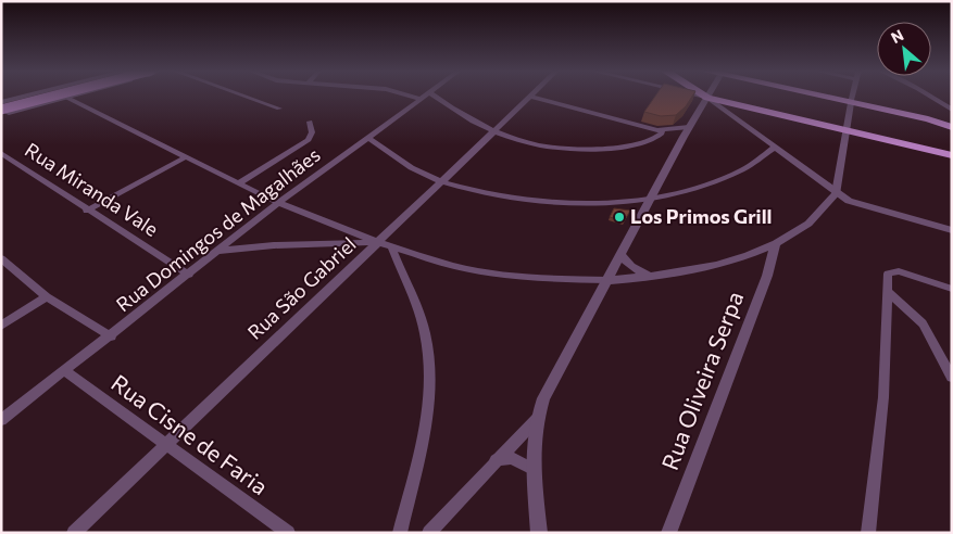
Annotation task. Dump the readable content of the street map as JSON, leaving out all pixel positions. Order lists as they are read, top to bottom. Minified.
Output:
{"streets":{"street":["Rua Miranda Vale","Rua Domingos de Magalhães","Rua São Gabriel","Rua Oliveira Serpa","Rua Cisne de Faria"]},"crossings":[["Rua Miranda Vale","Rua Domingos de Magalhães"],["Rua Domingos de Magalhães","Rua Cisne de Faria"],["Rua São Gabriel","Rua Cisne de Faria"]],"places":["Los Primos Grill"],"north":"top left"}
